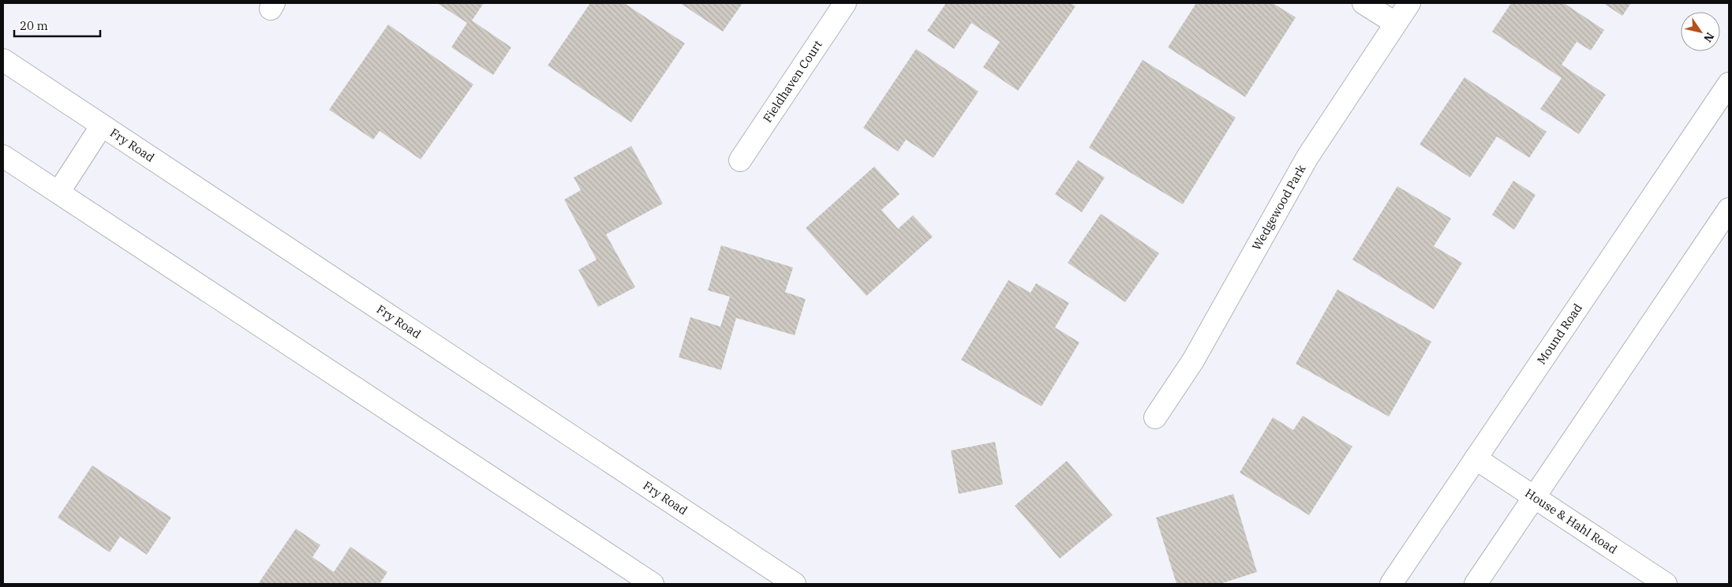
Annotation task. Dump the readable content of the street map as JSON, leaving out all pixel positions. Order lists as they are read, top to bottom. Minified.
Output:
{"streets":{"street":["Fieldhaven Court","Fry Road","Wedgewood Park","Mound Road","House & Hahl Road"]},"crossings":[["Mound Road","House & Hahl Road"]],"scale_bar":"20 m","north":"bottom right"}
